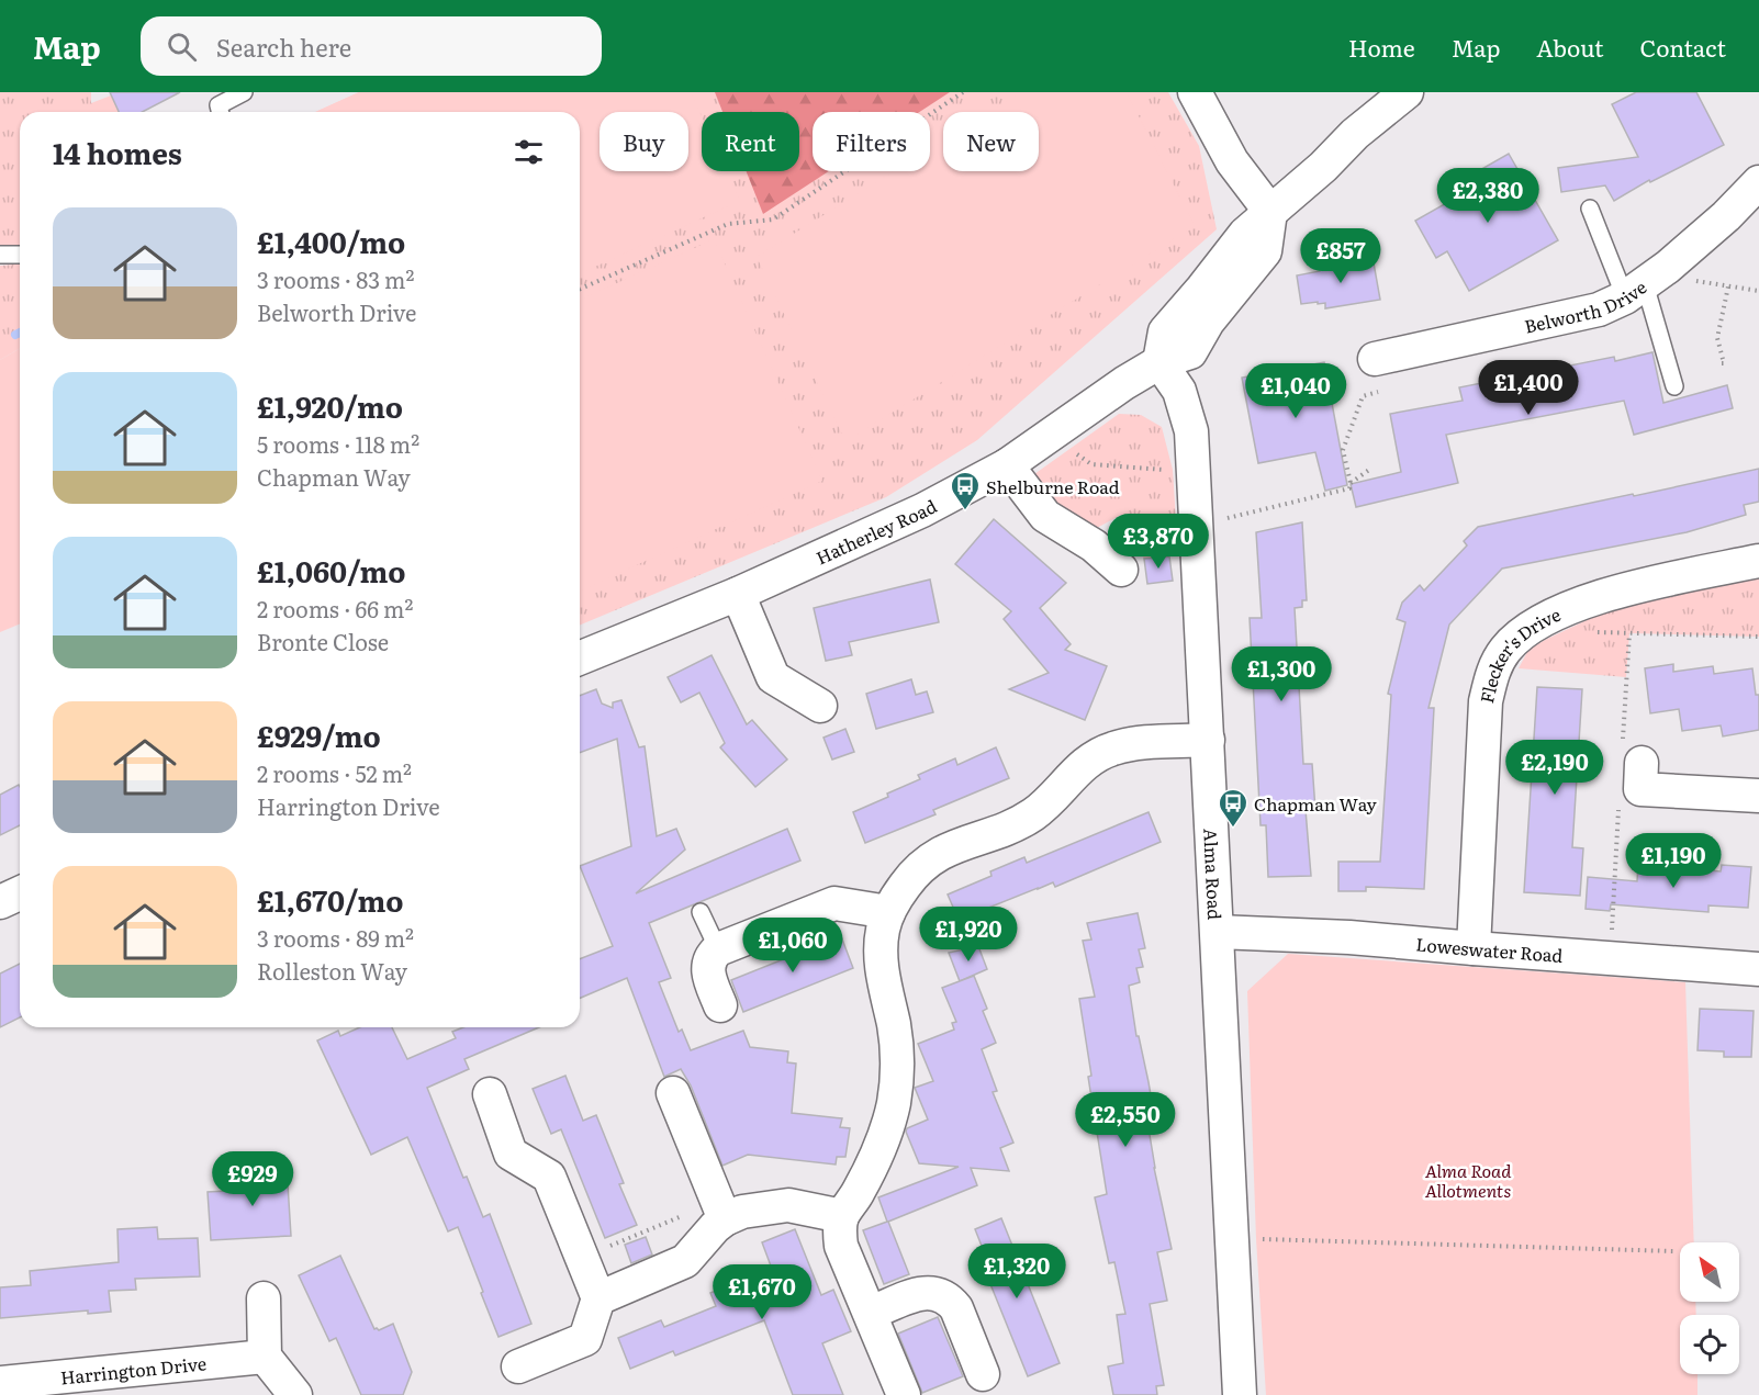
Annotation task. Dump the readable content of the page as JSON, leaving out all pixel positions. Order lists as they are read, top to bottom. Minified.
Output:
{"streets":{"street":["Belworth Drive","Hatherley Road","Flecker's Drive","Alma Road","Loweswater Road","Harrington Drive"]},"crossings":[["Hatherley Road","Alma Road"],["Flecker's Drive","Loweswater Road"],["Alma Road","Loweswater Road"]],"parks":["Alma Road Allotments"],"places":{"bus stop":["Shelburne Road","Chapman Way"]},"north":"top left","page":{"header":"Map","search":"Search here","nav":["Home","Map","About","Contact"],"chip":["Buy","Rent","Filters","New"],"heading":"14 homes","price":["£2,380","£857","£1,400","£1,040","£3,870","£1,300","£2,190","£1,190","£1,920","£1,060","£2,550","£929","£1,320","£1,670"],"list":[{"name":"£1,400/mo","note":"3 rooms · 83 m² · Belworth Drive"},{"name":"£1,920/mo","note":"5 rooms · 118 m² · Chapman Way"},{"name":"£1,060/mo","note":"2 rooms · 66 m² · Bronte Close"},{"name":"£929/mo","note":"2 rooms · 52 m² · Harrington Drive"},{"name":"£1,670/mo","note":"3 rooms · 89 m² · Rolleston Way"}]}}
